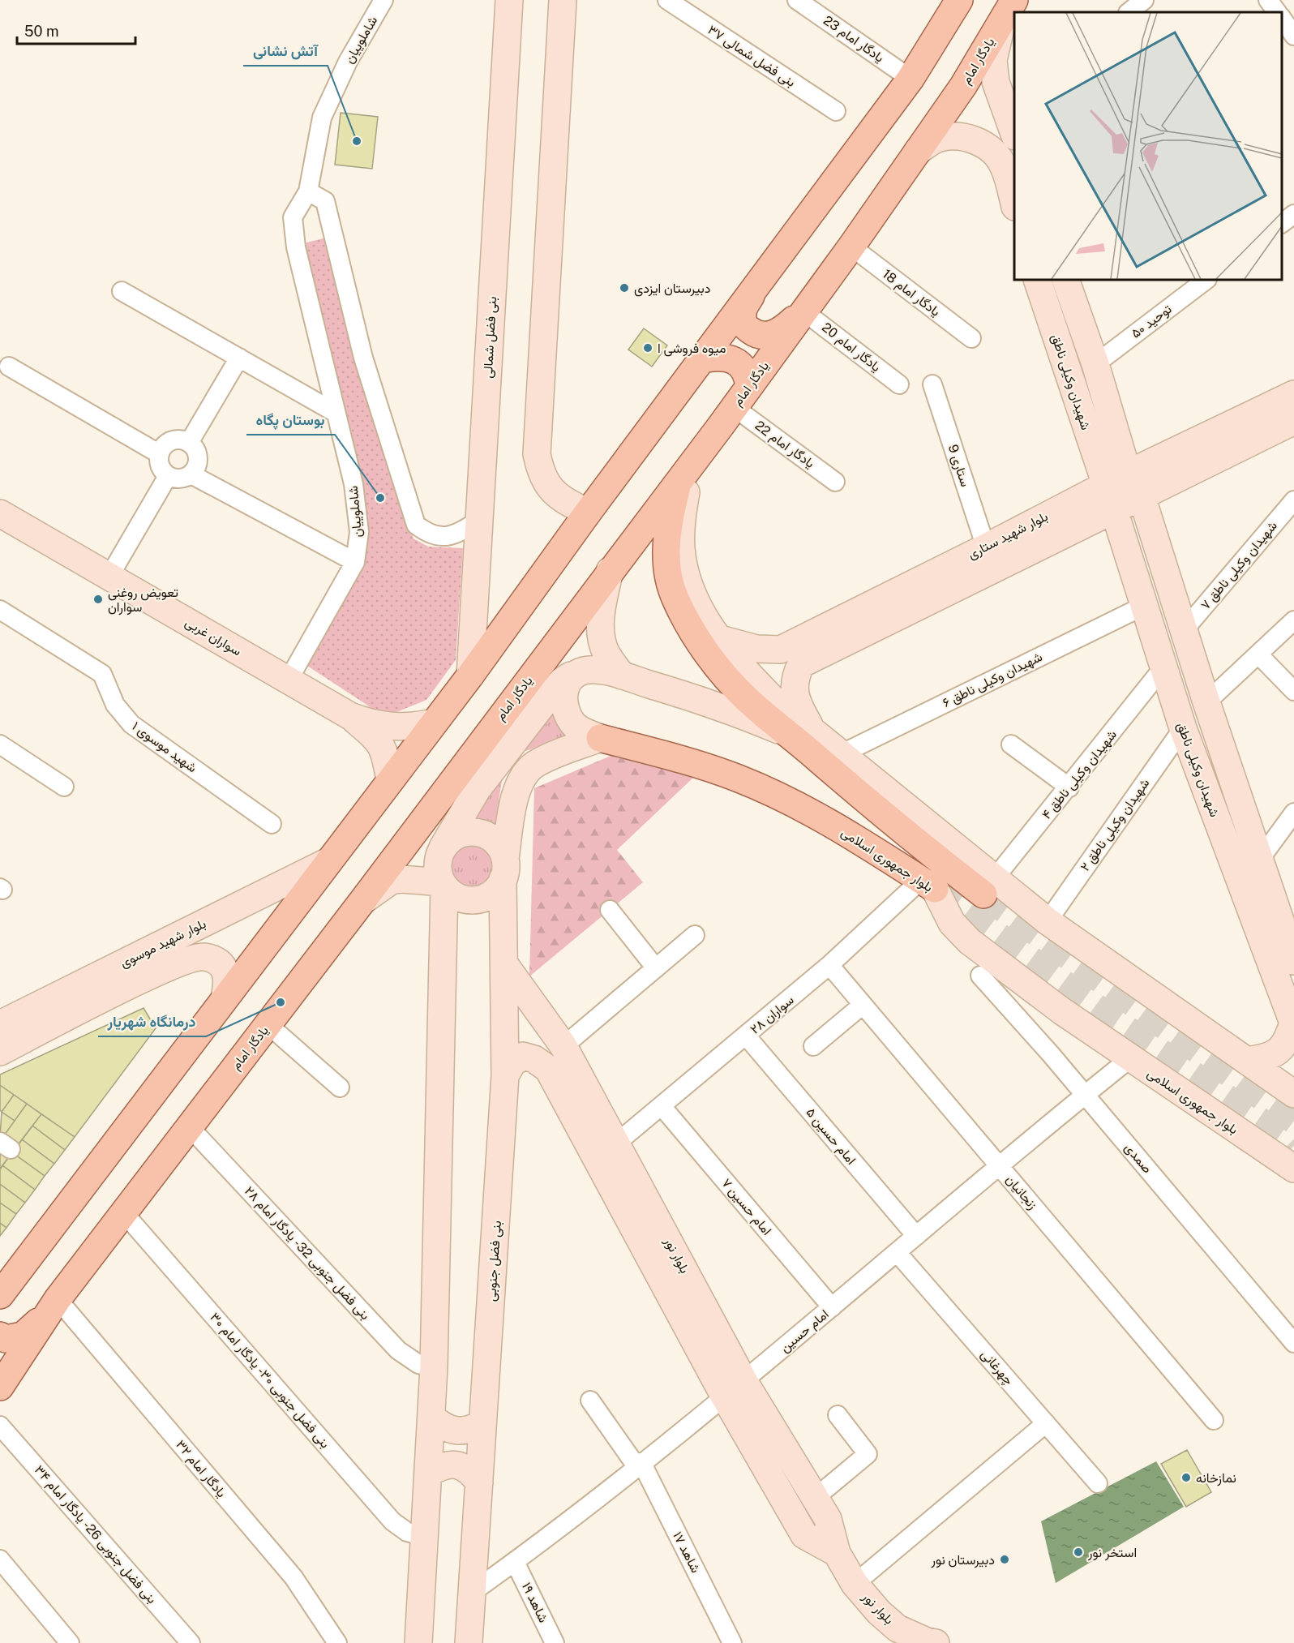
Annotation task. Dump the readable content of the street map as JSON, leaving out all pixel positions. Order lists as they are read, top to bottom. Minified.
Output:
{"streets":{"main road":["یادگار امام","بنی فضل شمالی","شهیدان وکیلی ناطق","بلوار شهید ستاری","سواران غربی","بلوار جمهوری اسلامی","بلوار شهید موسوی","بلوار نور","بنی فضل جنوبی"],"street":["یادگار امام 23","شاملوییان","بنی فضل شمالی ۳۷","یادگار امام 18","توحید ۵۰","یادگار امام 20","یادگار امام 22","ستاری 9","شهیدان وکیلی ناطق ۷","شهیدان وکیلی ناطق ۶","شهید موسوی ۱","شهیدان وکیلی ناطق ۴","شهیدان وکیلی ناطق ٢","سواران ۲۸","امام حسین ۵","صمدی","زنجانیان","امام حسین ۷","بنی فضل جنوبی 32 - یادگار امام ۲۸","امام حسین","چهرغانی","بنی فضل جنوبی ۳۰ - یادگار امام ۳۰","یادگار امام ۳۲","بنی فضل جنوبی 26 - یادگار امام ۳۴","شاهد ۱۷","شاهد ۱۹"]},"crossings":[["شاملوییان","سواران غربی"],["یادگار امام","یادگار امام 18"],["یادگار امام","یادگار امام 20"],["یادگار امام","یادگار امام 22"],["یادگار امام","بلوار جمهوری اسلامی"],["یادگار امام","بنی فضل جنوبی 32 - یادگار امام ۲۸"],["یادگار امام","بنی فضل جنوبی ۳۰ - یادگار امام ۳۰"],["یادگار امام","یادگار امام ۳۲"],["توحید ۵۰","شهیدان وکیلی ناطق"],["شهیدان وکیلی ناطق","بلوار شهید ستاری"],["شهیدان وکیلی ناطق","شهیدان وکیلی ناطق ۶"],["شهیدان وکیلی ناطق","شهیدان وکیلی ناطق ۴"],["شهیدان وکیلی ناطق","شهیدان وکیلی ناطق ٢"],["ستاری 9","بلوار شهید ستاری"],["بلوار شهید ستاری","بلوار جمهوری اسلامی"],["شهیدان وکیلی ناطق ۶","بلوار جمهوری اسلامی"],["شهیدان وکیلی ناطق ۴","بلوار جمهوری اسلامی"],["شهیدان وکیلی ناطق ٢","بلوار جمهوری اسلامی"],["بلوار جمهوری اسلامی","سواران ۲۸"],["بلوار جمهوری اسلامی","امام حسین"],["سواران ۲۸","امام حسین ۵"],["سواران ۲۸","زنجانیان"],["سواران ۲۸","امام حسین ۷"],["سواران ۲۸","بلوار نور"],["امام حسین ۵","امام حسین"],["صمدی","امام حسین"],["زنجانیان","امام حسین"],["امام حسین ۷","امام حسین"],["بلوار نور","بنی فضل جنوبی"],["بلوار نور","امام حسین"],["بنی فضل جنوبی","امام حسین"],["امام حسین","چهرغانی"],["امام حسین","شاهد ۱۷"],["امام حسین","شاهد ۱۹"]],"places":["آتش نشانی","دبیرستان ایزدی","میوه فروشی ا","بوستان پگاه","تعویض روغنی سواران","درمانگاه شهریار","نمازخانه","استخر نور","دبیرستان نور"],"scale_bar":"50 m"}
